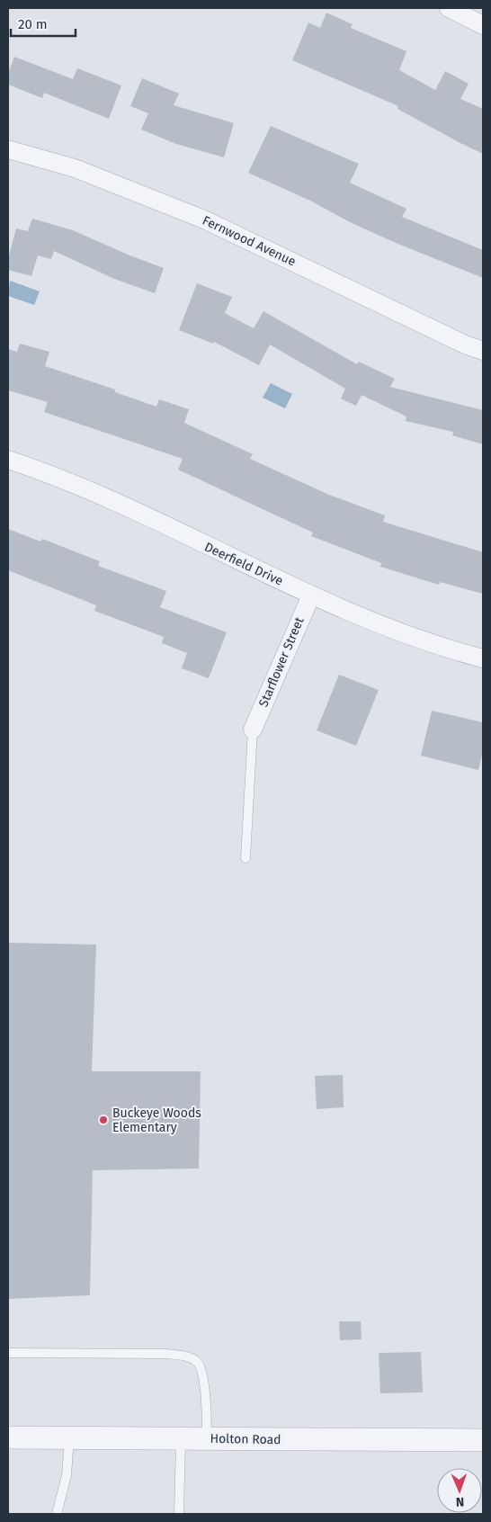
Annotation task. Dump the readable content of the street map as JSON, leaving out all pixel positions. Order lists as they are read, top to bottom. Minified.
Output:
{"streets":{"street":["Fernwood Avenue","Deerfield Drive","Starflower Street","Holton Road"]},"crossings":[["Deerfield Drive","Starflower Street"]],"places":["Buckeye Woods Elementary"],"scale_bar":"20 m","north":"bottom"}
